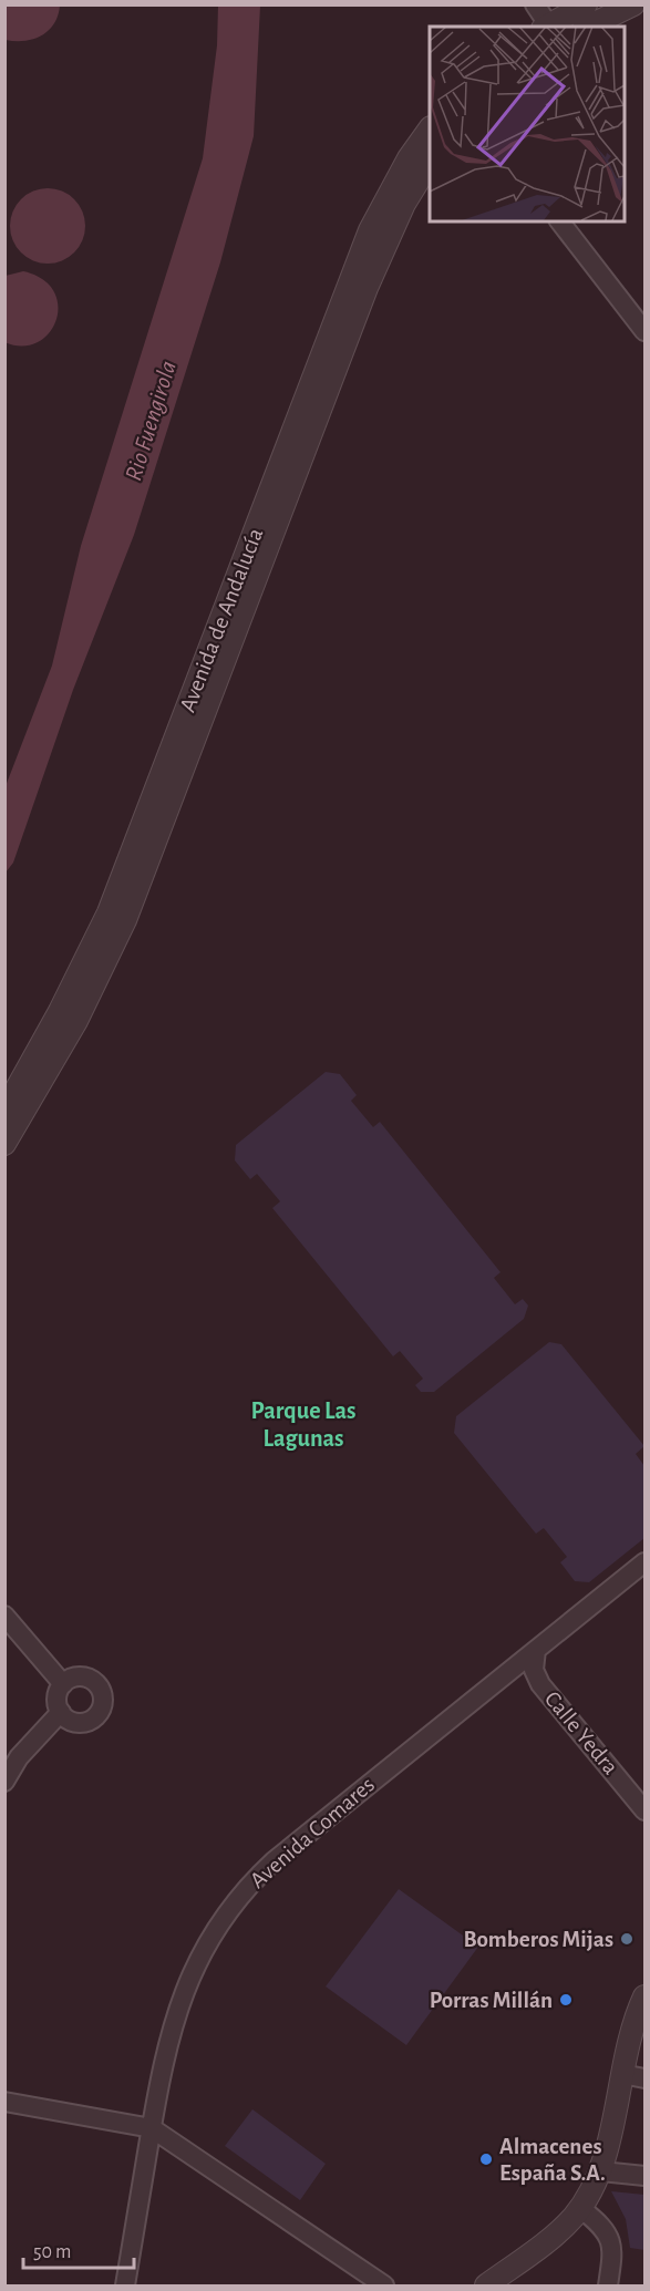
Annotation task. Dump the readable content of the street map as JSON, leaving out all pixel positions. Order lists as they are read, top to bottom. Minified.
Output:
{"streets":{"street":["Avenida de Andalucía","Calle Yedra","Avenida Comares"]},"crossings":[["Calle Yedra","Avenida Comares"]],"districts":["Parque Las Lagunas"],"water":["Rio Fuengirola"],"places":["Bomberos Mijas","Porras Millán","Almacenes España S.A."],"scale_bar":"50 m"}
